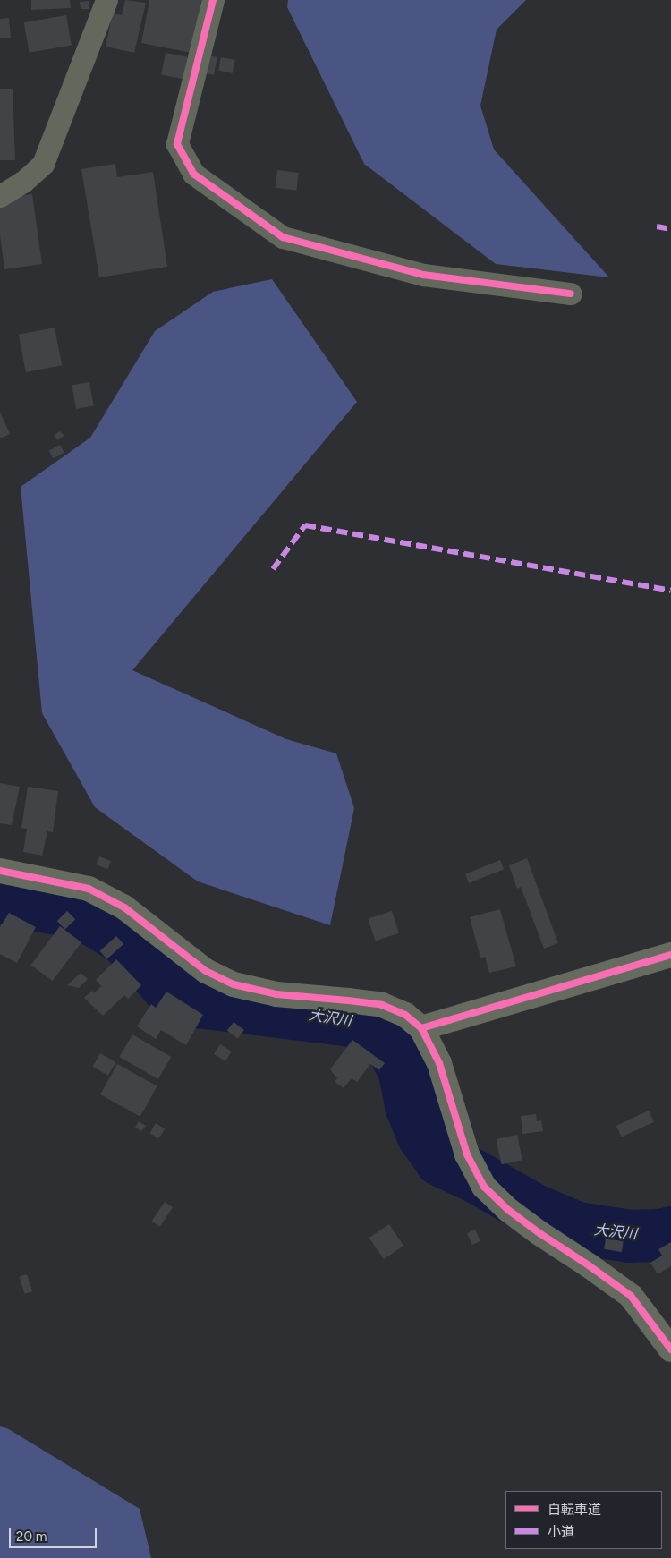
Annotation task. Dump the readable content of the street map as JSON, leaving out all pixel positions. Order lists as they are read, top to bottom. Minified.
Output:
{"water":["大沢川"],"legend":["自転車道","小道"],"scale_bar":"20 m"}
